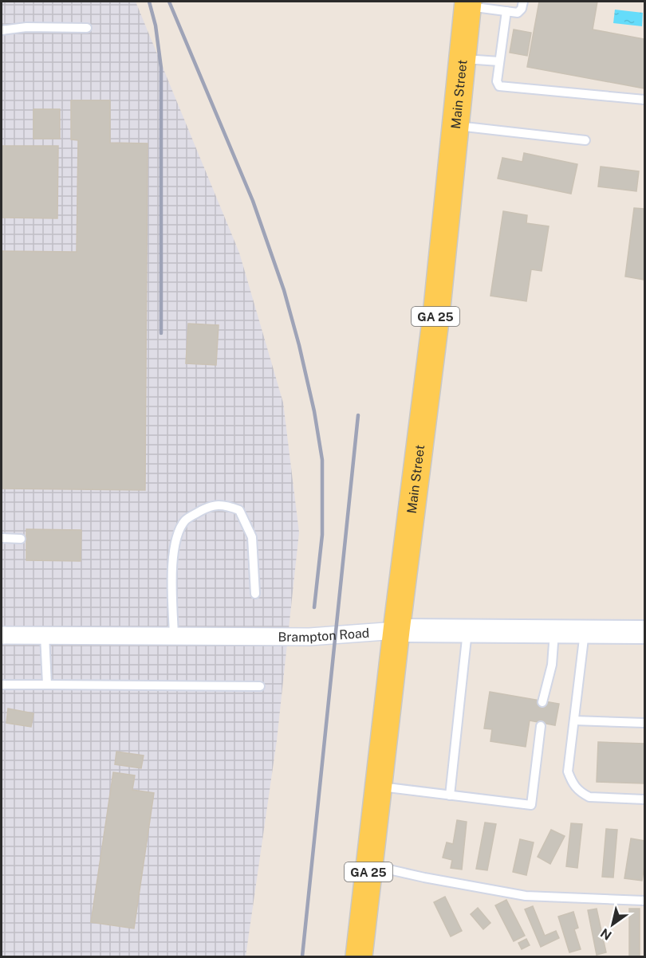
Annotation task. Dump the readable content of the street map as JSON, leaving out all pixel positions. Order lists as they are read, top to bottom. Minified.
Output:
{"streets":{"main road":["Main Street","GA 25","Brampton Road"]},"crossings":[["Main Street","Brampton Road"]],"north":"bottom left"}
